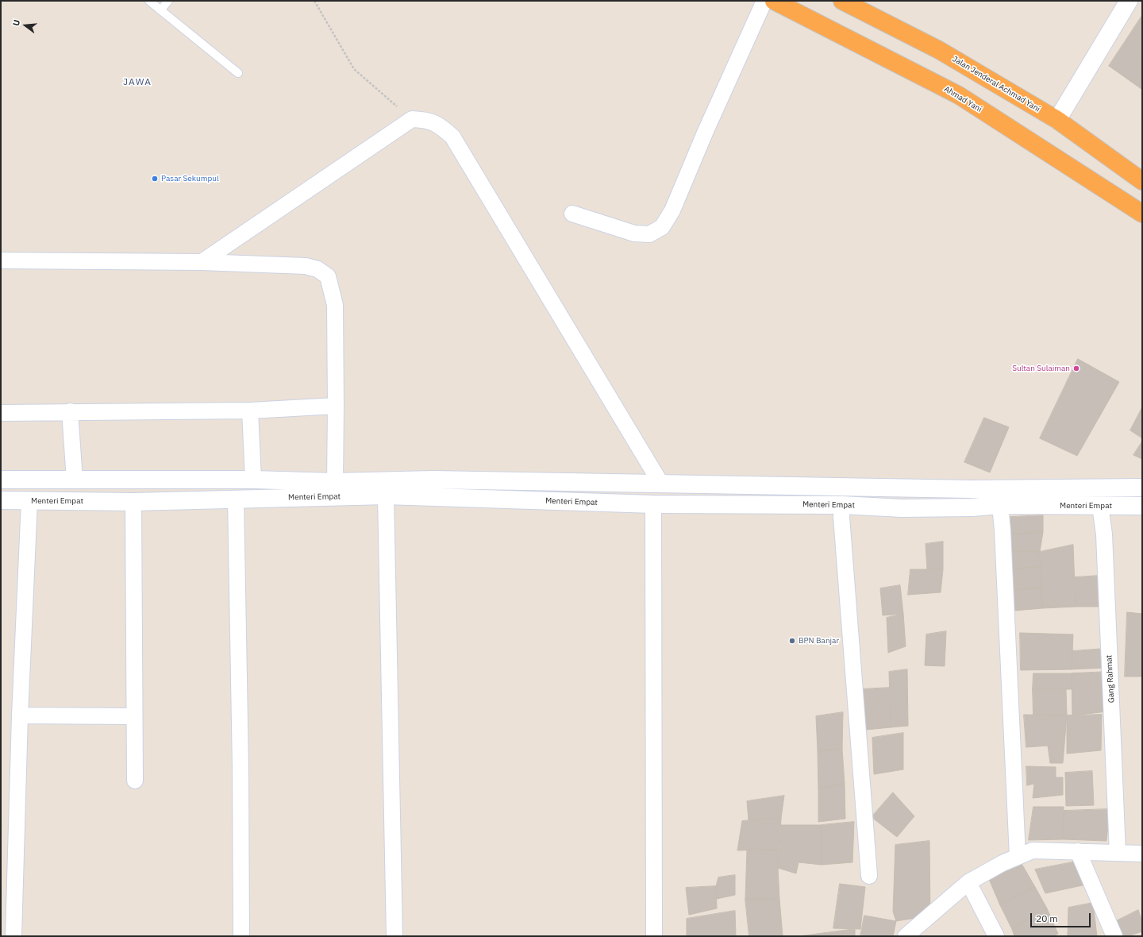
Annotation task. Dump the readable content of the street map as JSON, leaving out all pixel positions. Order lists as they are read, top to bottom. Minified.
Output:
{"streets":{"highway":["Jalan Jenderal Achmad Yani","Ahmad Yani"],"street":["Menteri Empat","Gang Rahmat"]},"crossings":[["Menteri Empat","Gang Rahmat"]],"districts":["JAWA"],"places":["Pasar Sekumpul","Sultan Sulaiman","BPN Banjar"],"scale_bar":"20 m","north":"left"}
